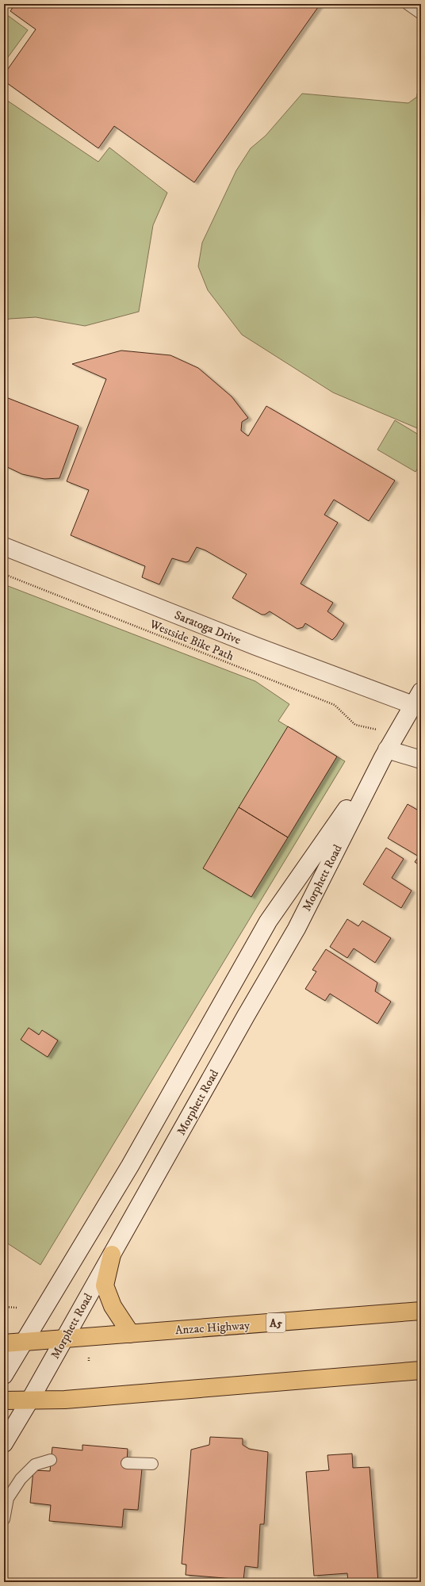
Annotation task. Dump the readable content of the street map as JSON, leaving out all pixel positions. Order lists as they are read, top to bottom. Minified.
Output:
{"streets":{"highway":["A5","Anzac Highway"],"street":["Saratoga Drive","Morphett Road"],"path":["Westside Bike Path"]},"crossings":[["Saratoga Drive","Morphett Road"],["Morphett Road","Anzac Highway"]]}
